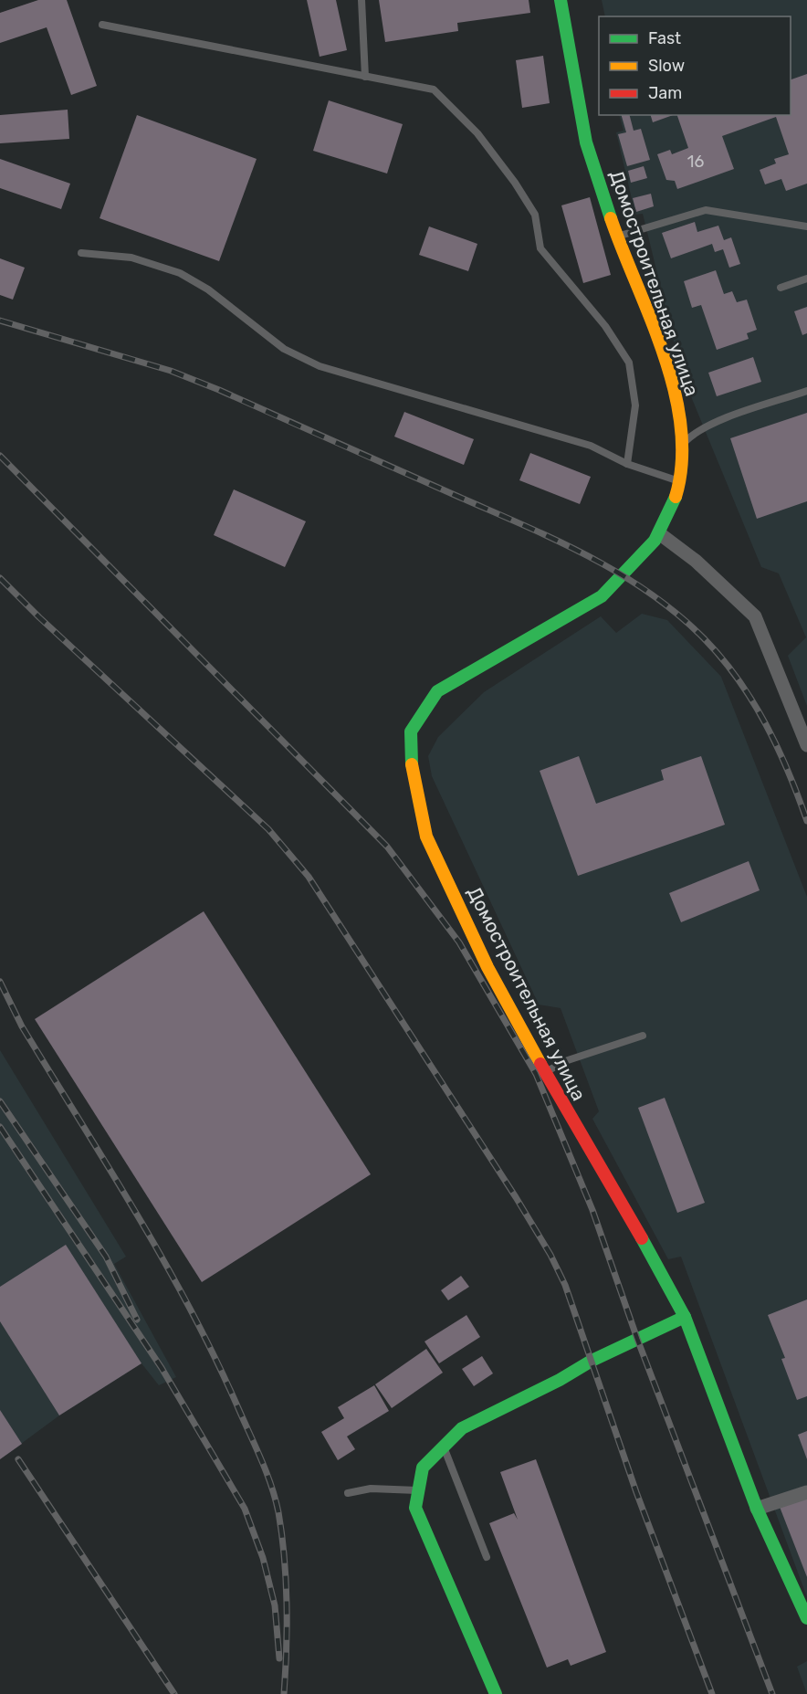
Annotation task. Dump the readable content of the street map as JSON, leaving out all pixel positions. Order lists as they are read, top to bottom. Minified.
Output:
{"streets":{"street":["Домостроительная улица"]},"house_numbers":["16"],"legend":["Fast","Slow","Jam"]}
